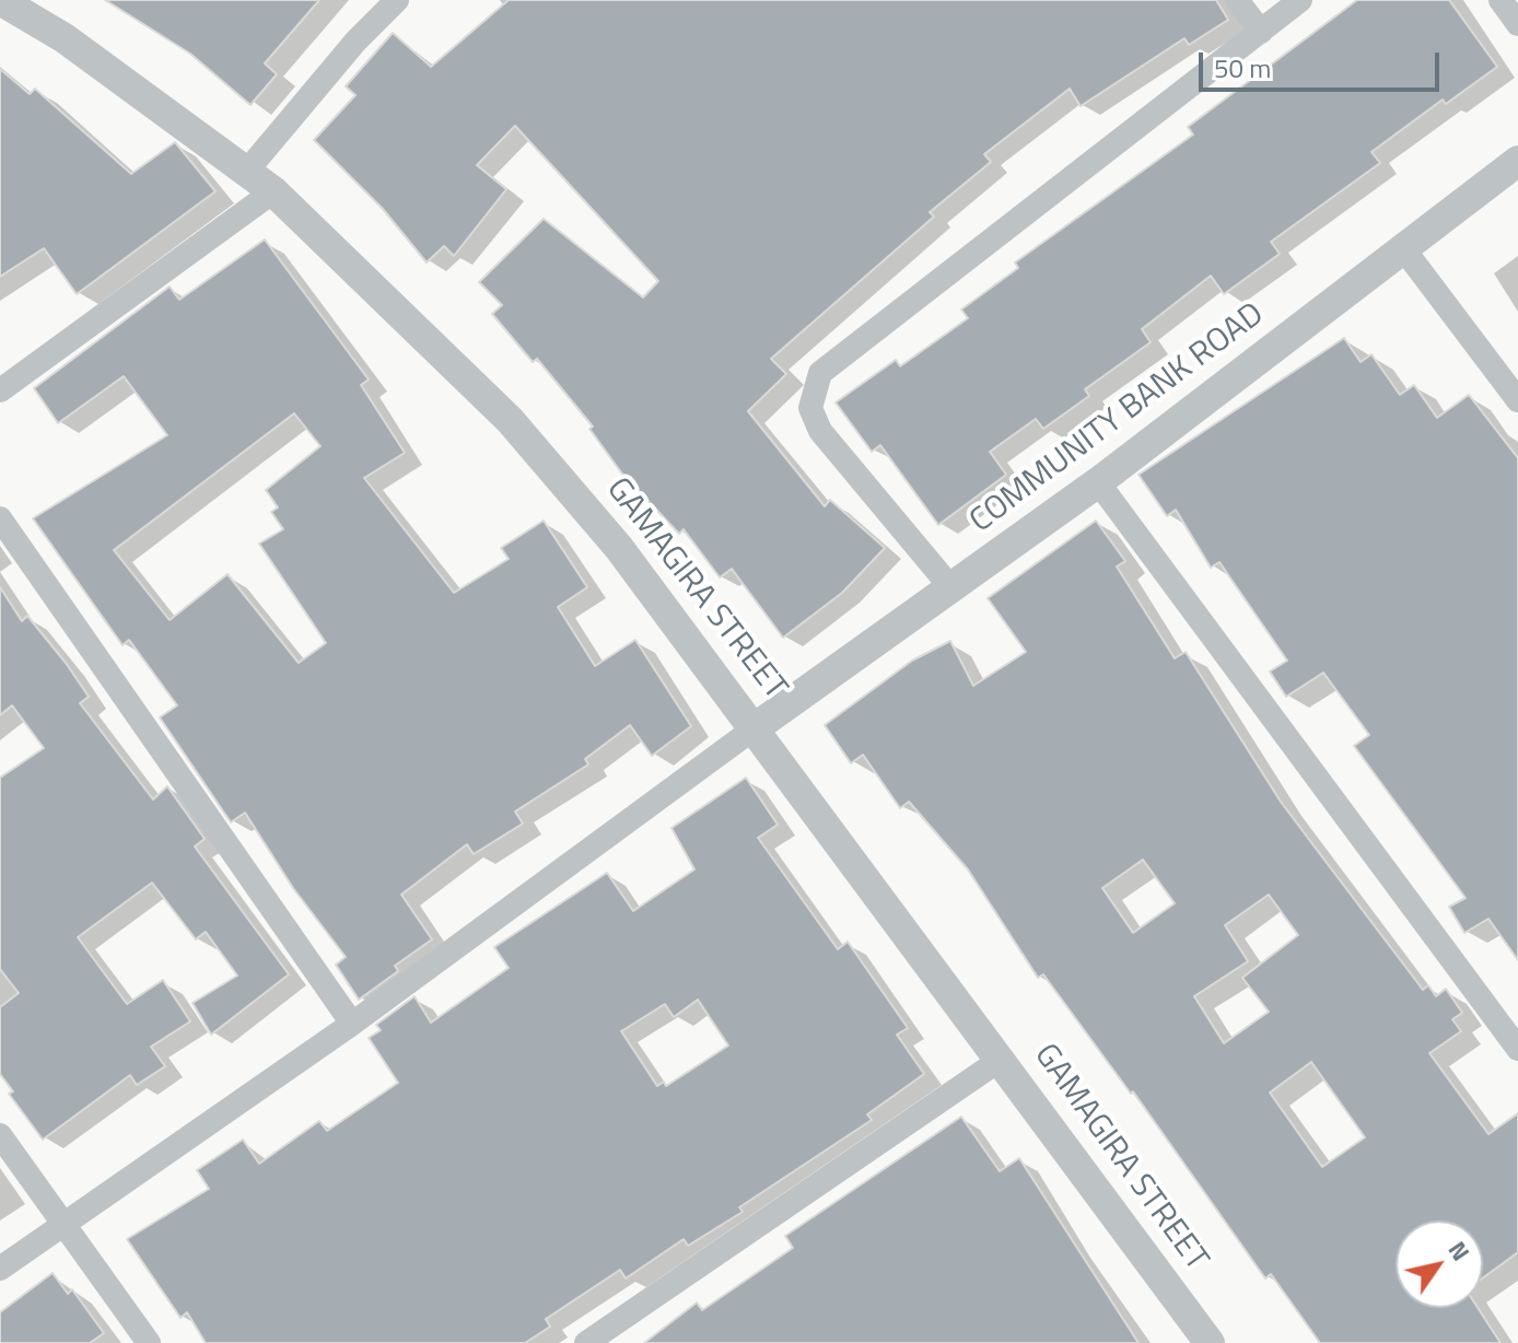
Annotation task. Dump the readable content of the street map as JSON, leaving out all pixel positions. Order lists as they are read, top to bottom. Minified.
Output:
{"streets":{"street":["COMMUNITY BANK ROAD","GAMAGIRA STREET"]},"crossings":[["COMMUNITY BANK ROAD","GAMAGIRA STREET"]],"scale_bar":"50 m","north":"top right"}
